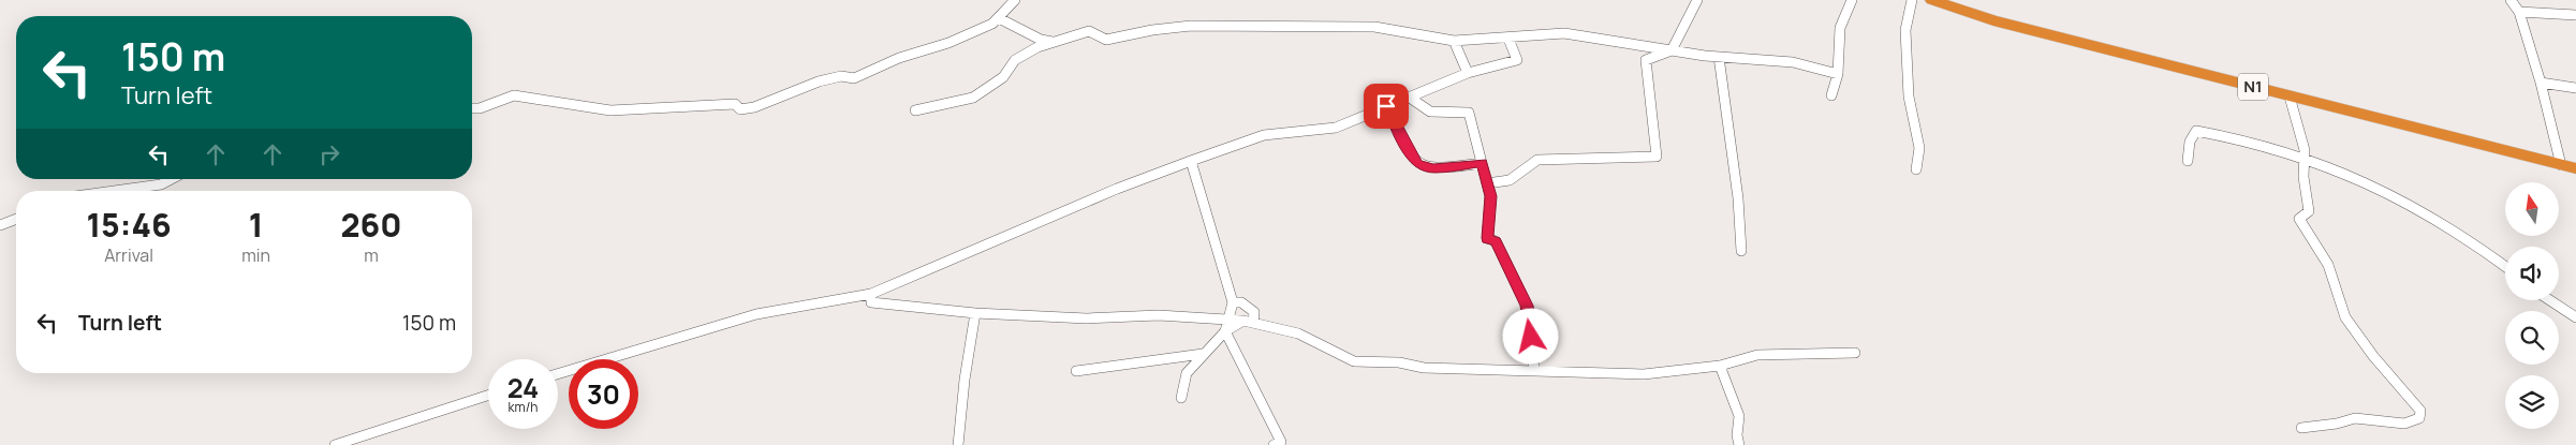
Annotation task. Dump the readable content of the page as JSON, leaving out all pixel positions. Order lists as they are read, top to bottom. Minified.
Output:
{"streets":{"highway":["N1"]},"north":"top","page":{"turn":["150 m","Turn left"],"eta":["15:46","Arrival","1","min","260","m"],"list":[{"name":"Turn left","value":"150 m"}],"speed":"24 km/h","limit":"30"}}
